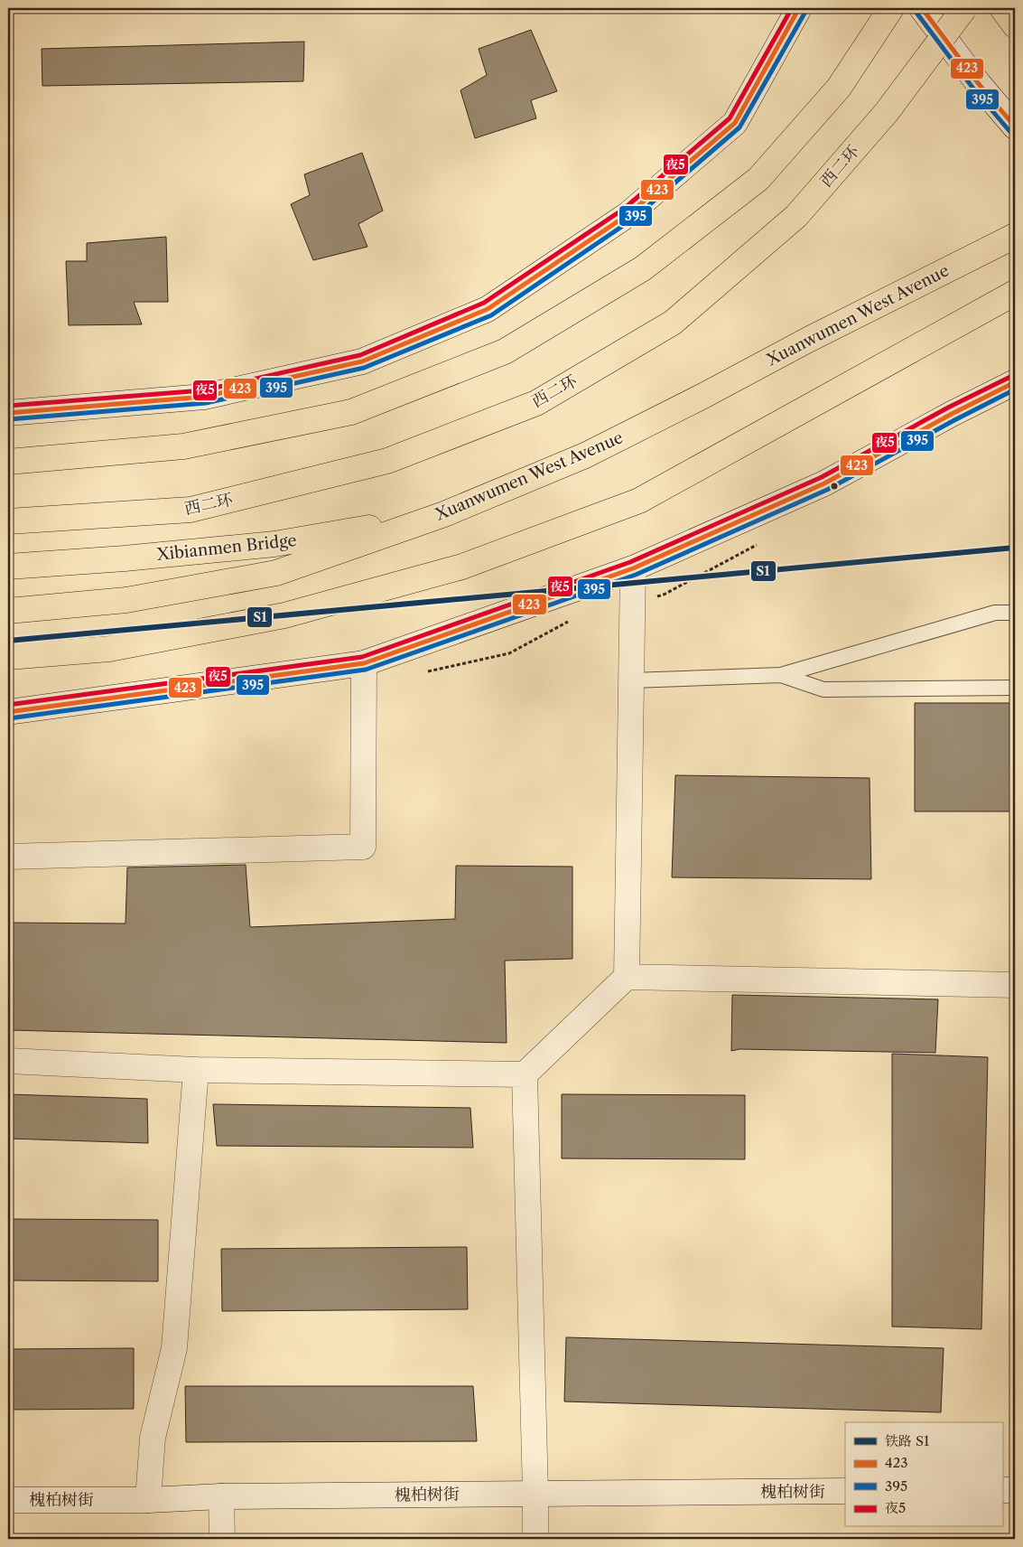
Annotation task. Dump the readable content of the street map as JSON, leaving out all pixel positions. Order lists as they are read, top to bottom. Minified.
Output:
{"streets":{"highway":["西二环","Xuanwumen West Avenue","Xibianmen Bridge"],"street":["槐柏树街"]},"crossings":[["Xuanwumen West Avenue","Xibianmen Bridge"]],"lines":["transit line 423","transit line 夜5","transit line 395","rail line S1"],"legend":["铁路 S1","423","395","夜5"]}
